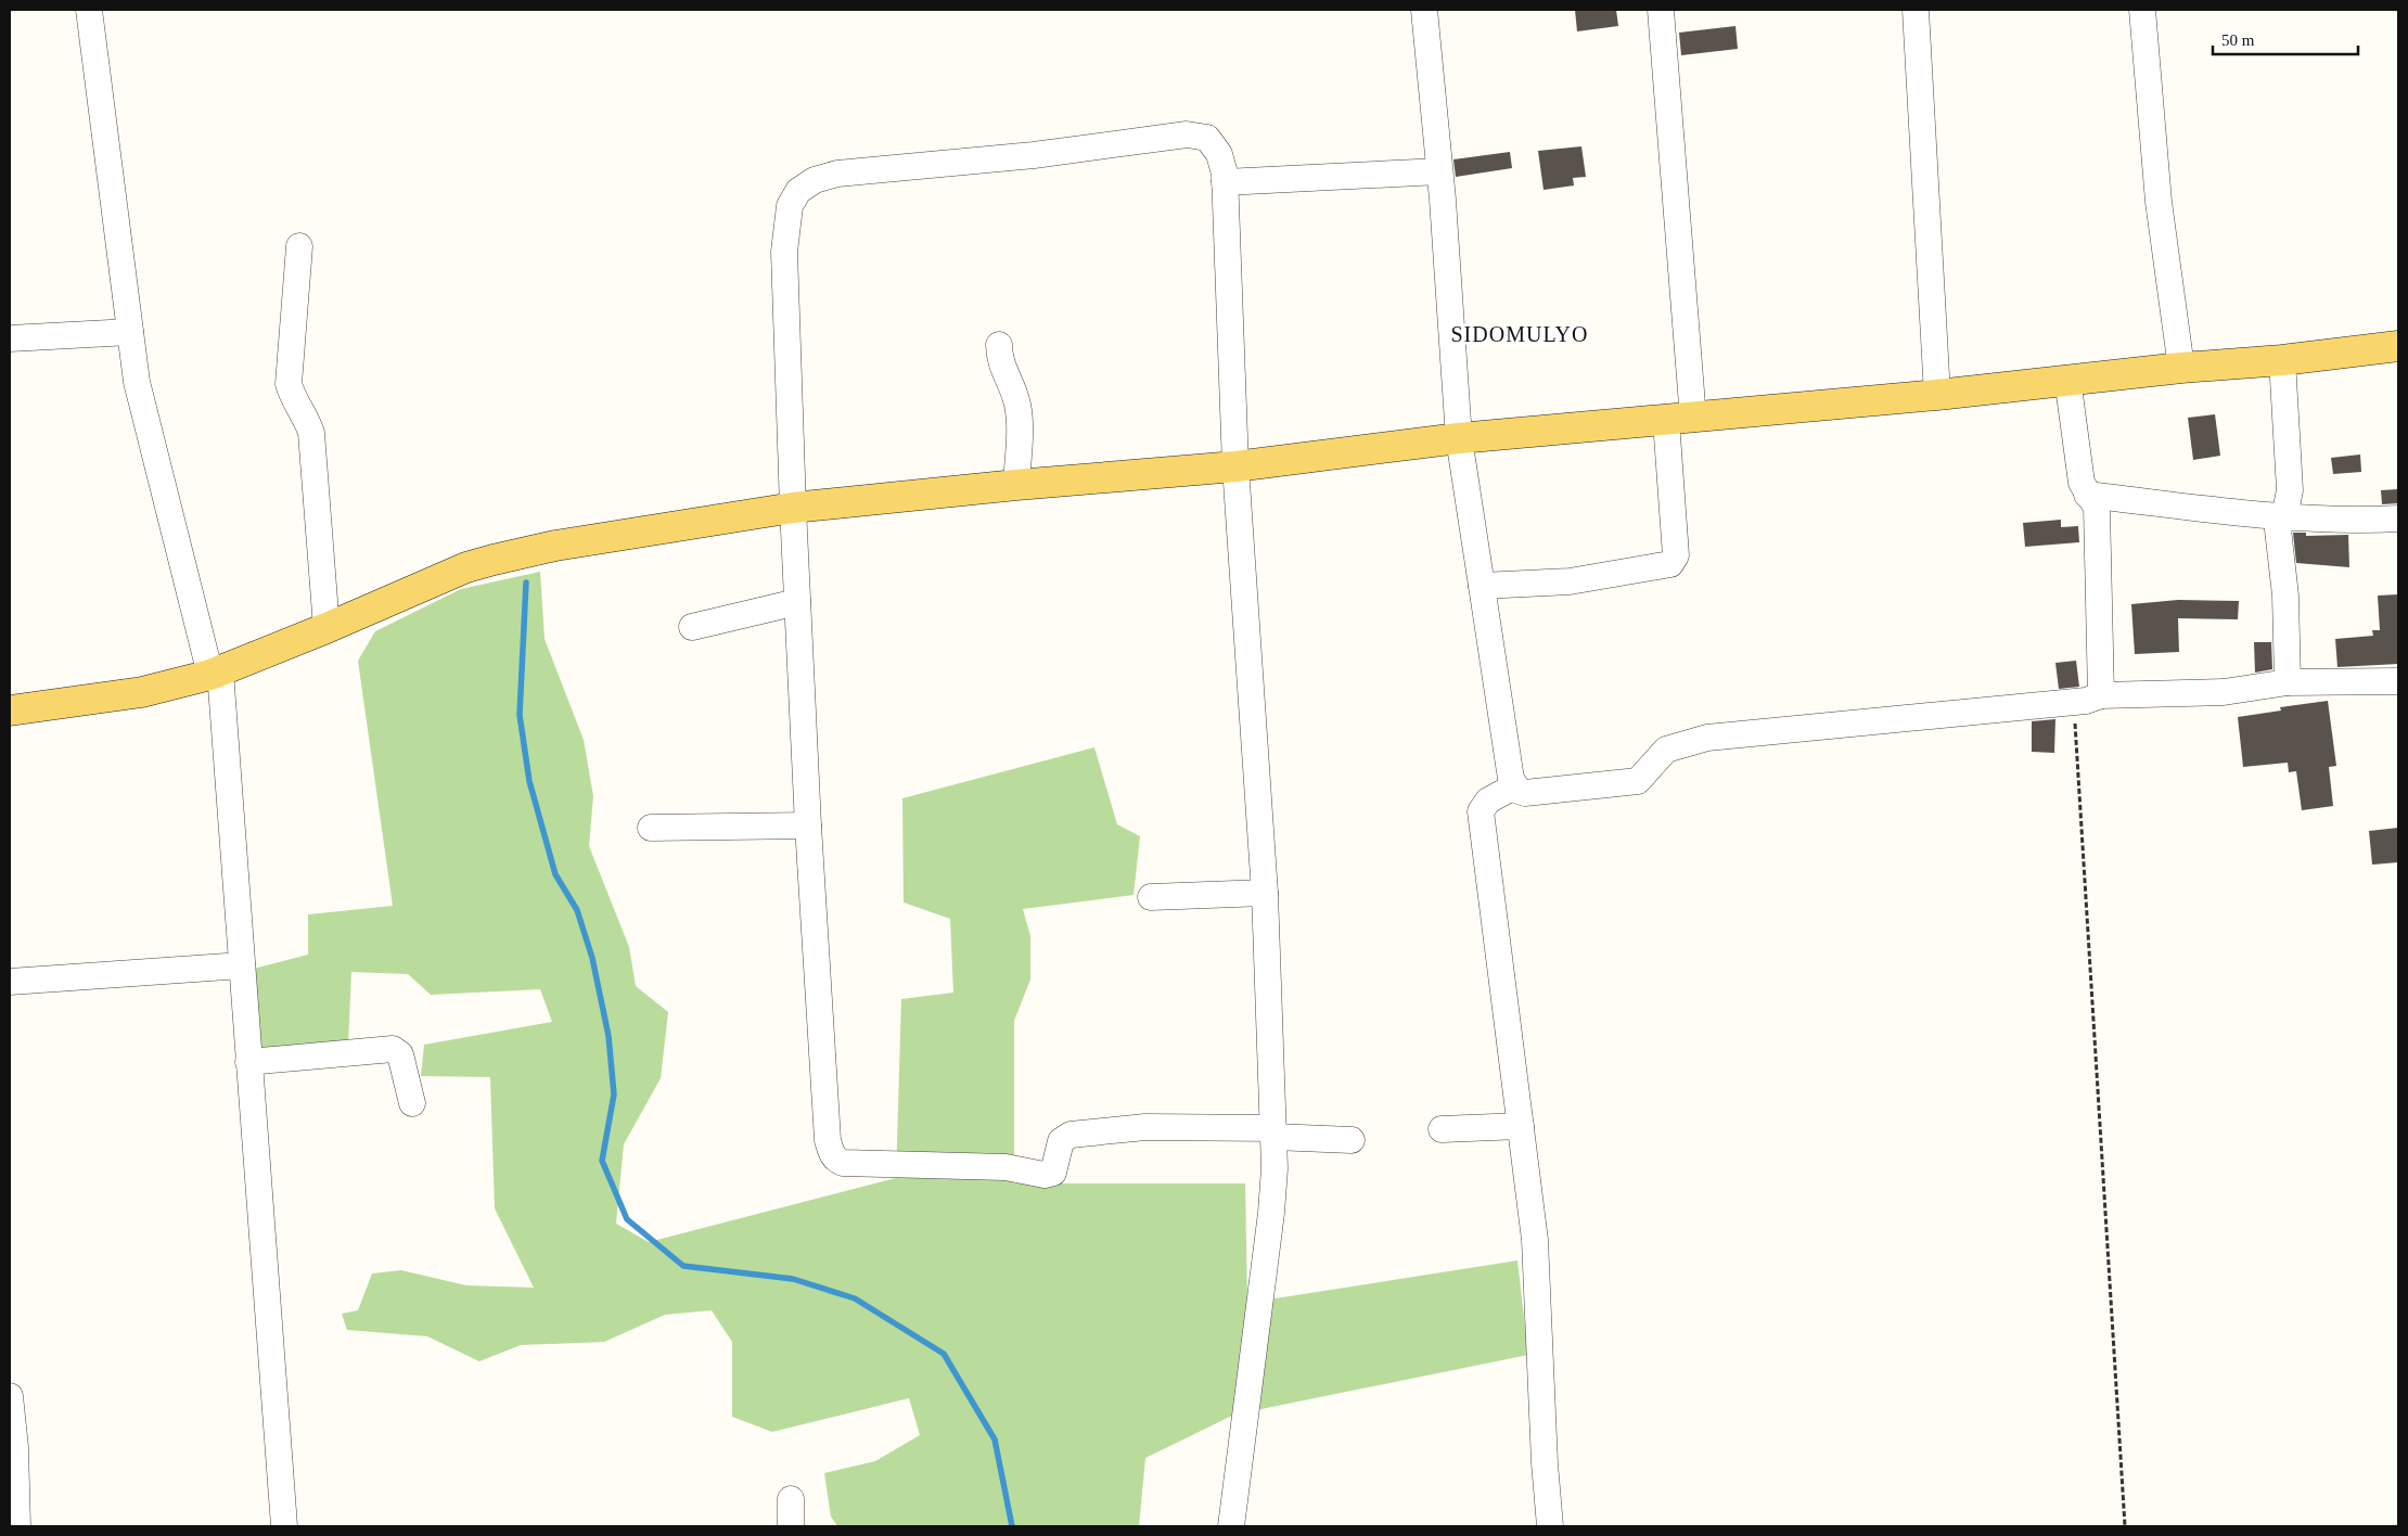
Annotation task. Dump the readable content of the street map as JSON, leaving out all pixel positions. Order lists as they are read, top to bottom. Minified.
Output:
{"districts":["SIDOMULYO"],"scale_bar":"50 m"}
